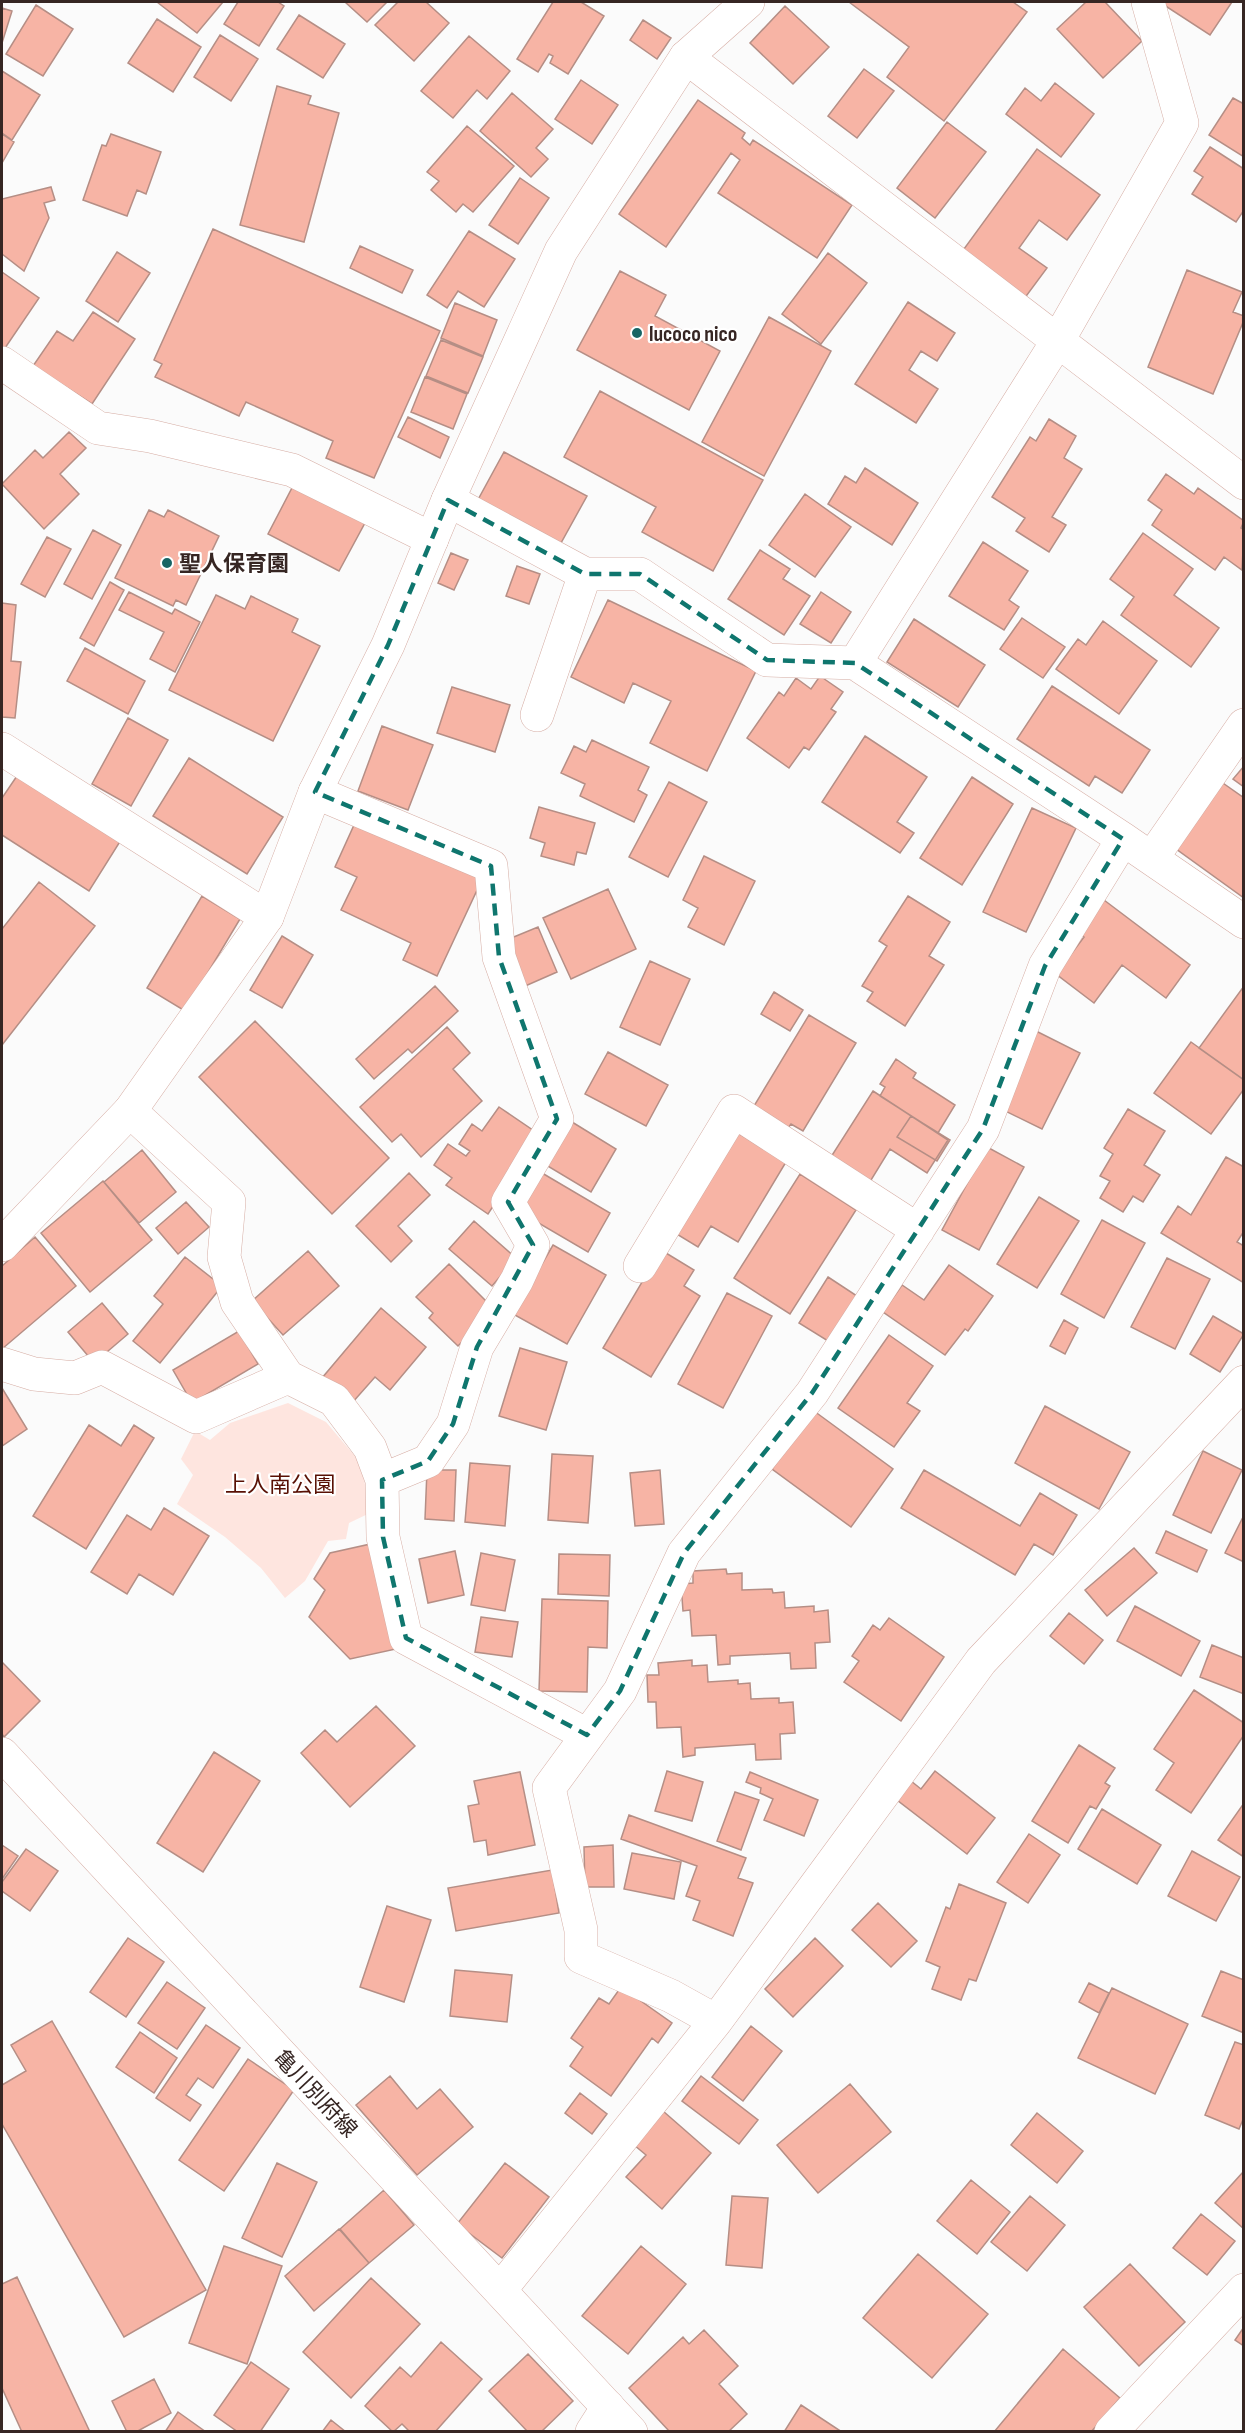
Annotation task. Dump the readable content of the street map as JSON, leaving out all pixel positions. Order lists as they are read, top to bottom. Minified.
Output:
{"streets":{"street":["亀川別府線"]},"parks":["上人南公園"],"places":["lucoco nico","聖人保育園"]}
